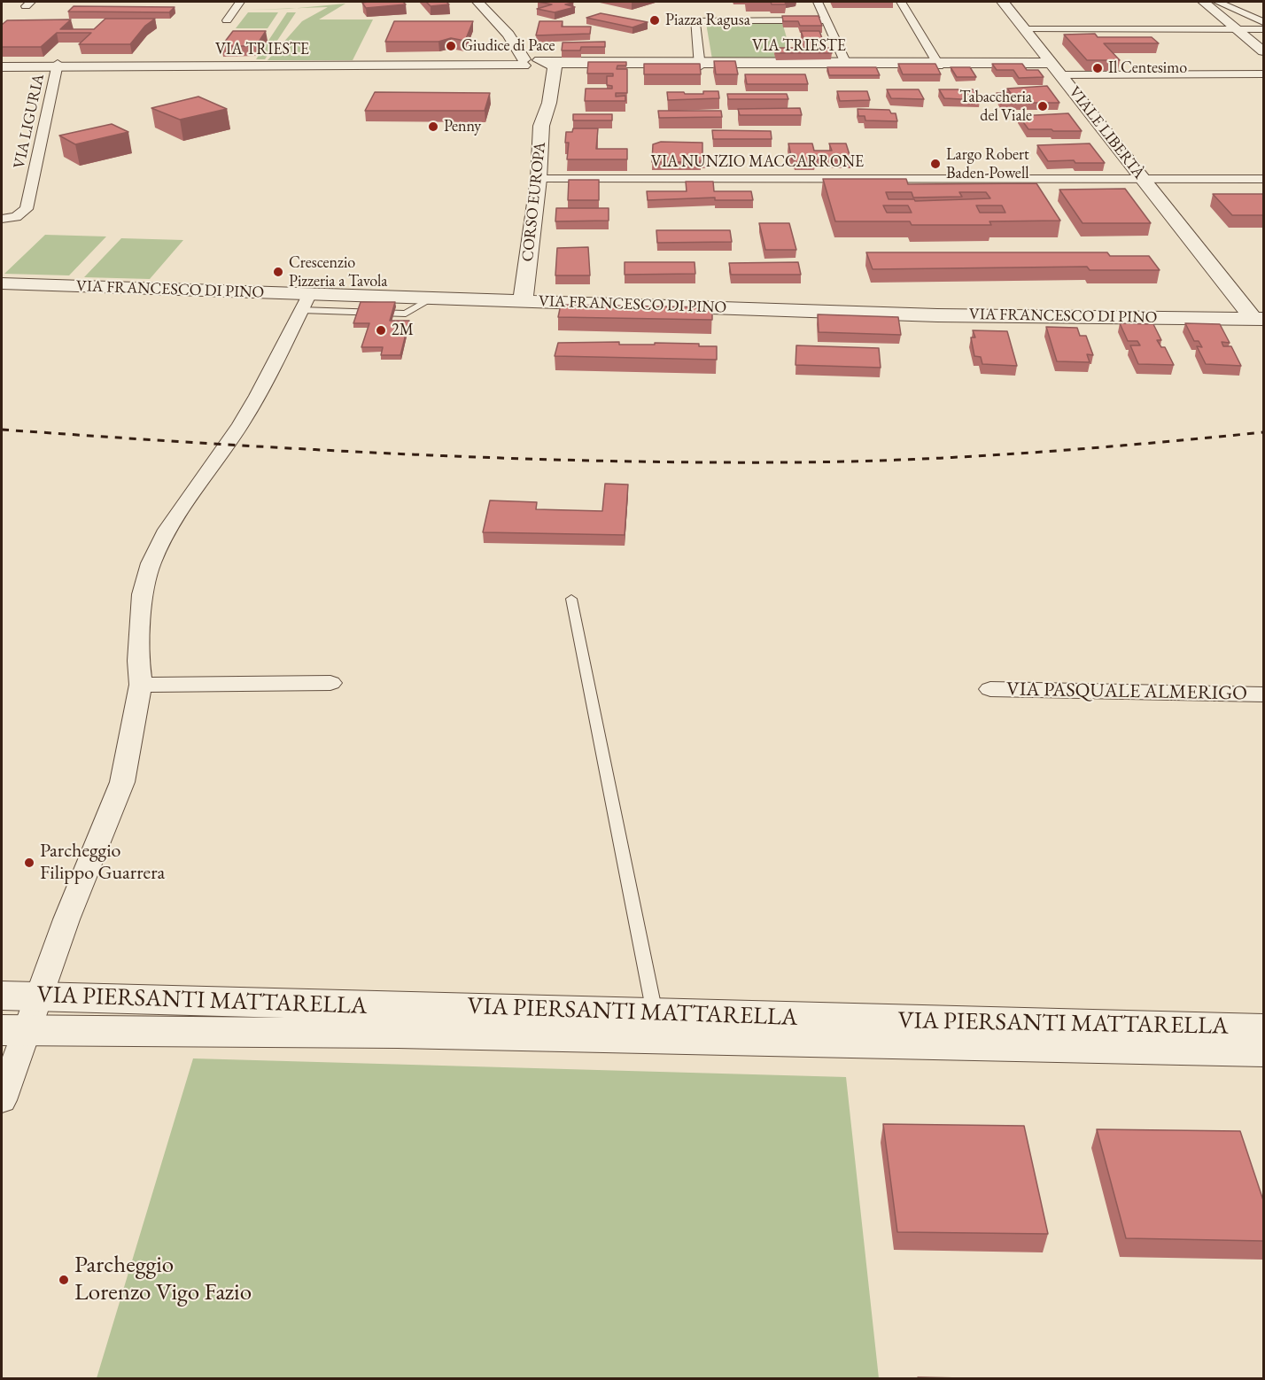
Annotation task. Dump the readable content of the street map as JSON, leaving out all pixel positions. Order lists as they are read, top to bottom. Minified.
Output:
{"streets":{"street":["VIA TRIESTE","VIA LIGURIA","VIALE LIBERTÀ","VIA NUNZIO MACCARRONE","CORSO EUROPA","VIA FRANCESCO DI PINO","VIA PASQUALE ALMERIGO","VIA PIERSANTI MATTARELLA"]},"crossings":[["VIA TRIESTE","VIA LIGURIA"],["VIA TRIESTE","VIALE LIBERTÀ"],["VIALE LIBERTÀ","VIA NUNZIO MACCARRONE"],["VIALE LIBERTÀ","VIA FRANCESCO DI PINO"],["VIA NUNZIO MACCARRONE","CORSO EUROPA"],["CORSO EUROPA","VIA FRANCESCO DI PINO"]],"places":["Piazza Ragusa","Giudice di Pace","Il Centesimo","Tabaccheria del Viale","Penny","Largo Robert Baden-Powell","Crescenzio Pizzeria a Tavola","2M","Parcheggio Filippo Guarrera","Parcheggio Lorenzo Vigo Fazio"]}
